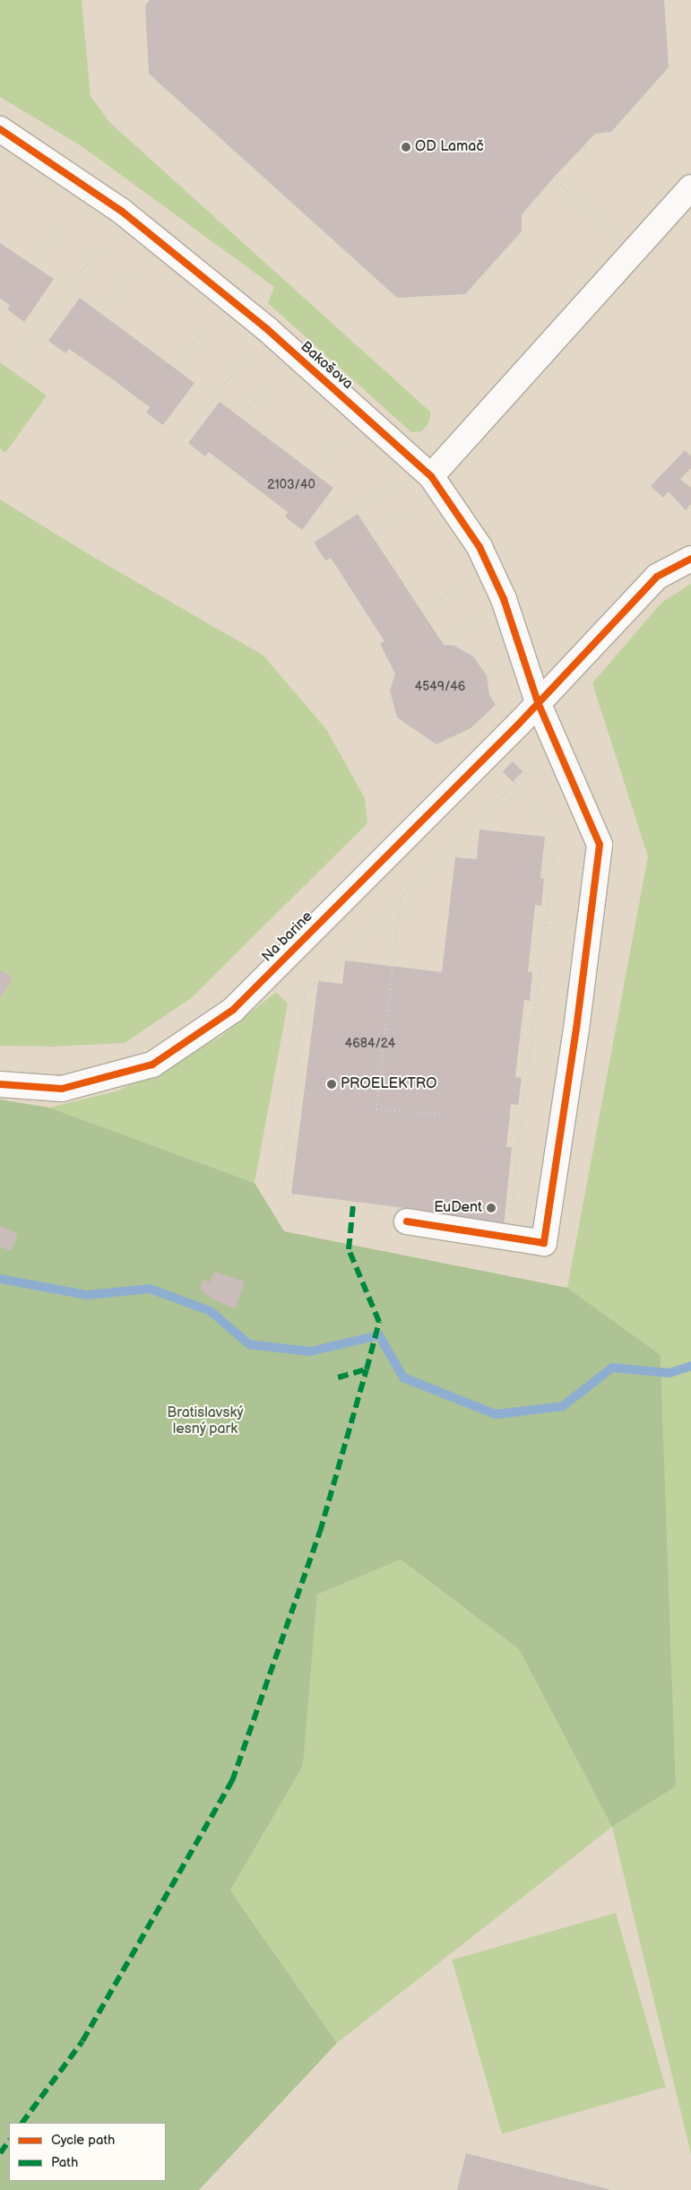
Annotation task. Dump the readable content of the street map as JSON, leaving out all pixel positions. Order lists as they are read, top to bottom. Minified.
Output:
{"streets":{"street":["Bakošova","Na barine"]},"crossings":[["Bakošova","Na barine"]],"parks":["Bratislavský lesný park"],"places":["OD Lamač","PROELEKTRO","EuDent"],"house_numbers":["2103/40","4549/46","4684/24"],"legend":["Cycle path","Path"]}
